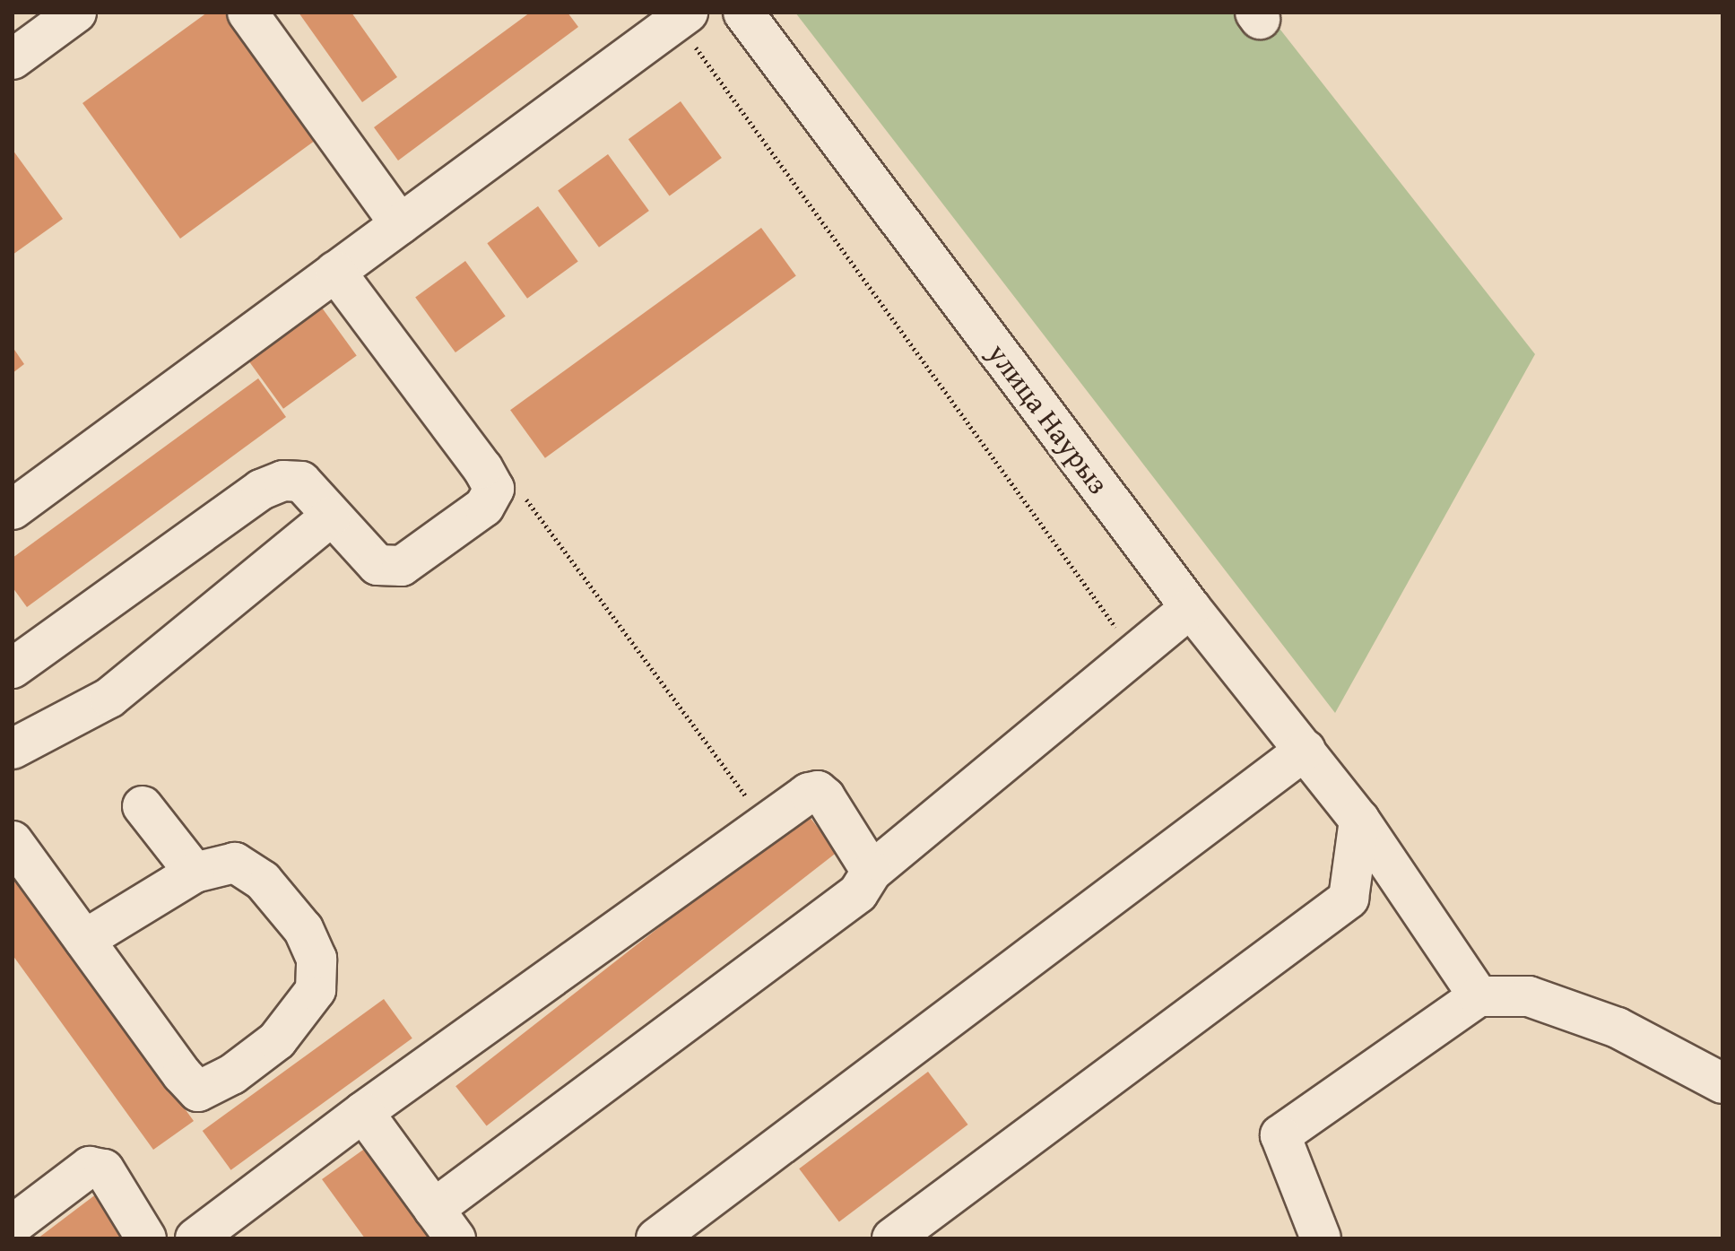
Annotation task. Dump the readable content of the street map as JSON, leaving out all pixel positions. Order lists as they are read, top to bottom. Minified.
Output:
{"streets":{"street":["улица Наурыз"]}}
